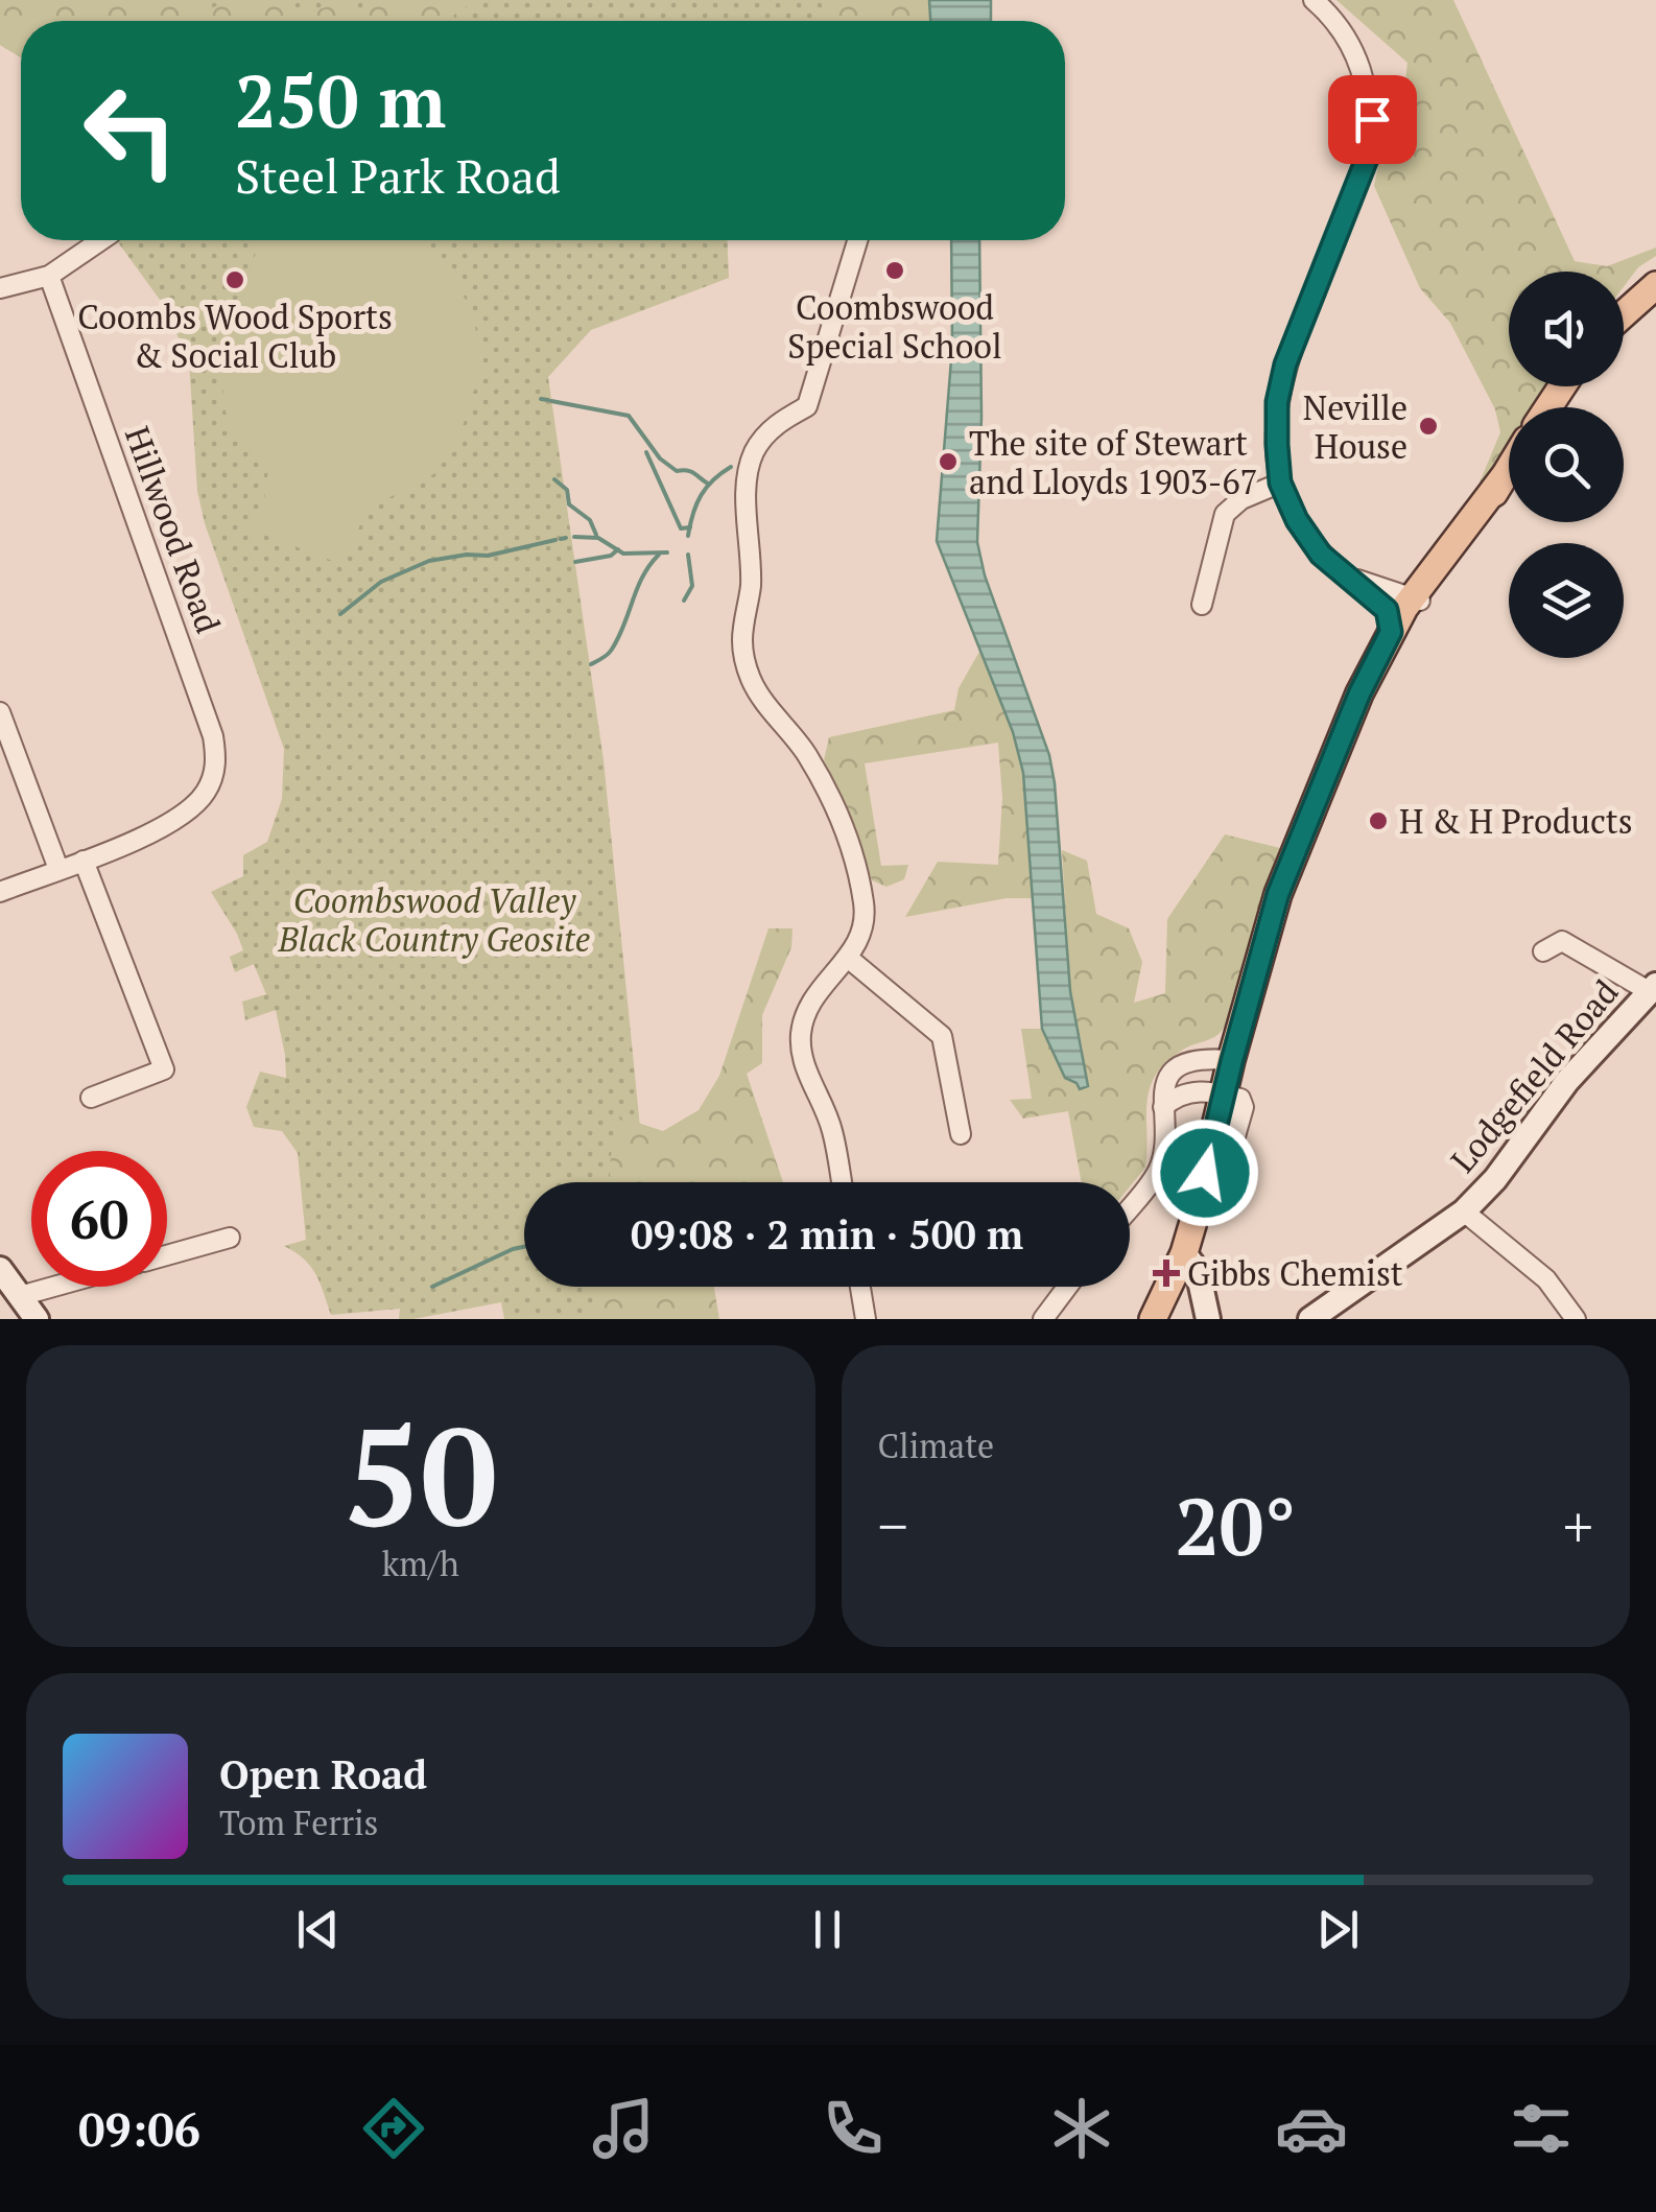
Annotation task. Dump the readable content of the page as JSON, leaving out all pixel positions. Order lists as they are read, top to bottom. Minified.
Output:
{"streets":{"street":["Hillwood Road","Lodgefield Road"]},"parks":["Coombswood Valley Black Country Geosite"],"places":{"other":["Coombswood Special School","Coombs Wood Sports & Social Club","Neville House","The site of Stewart and Lloyds 1903-67","H & H Products"],"health":["Gibbs Chemist"]},"page":{"turn":["250 m","Steel Park Road"],"limit":"60","trip":"09:08 · 2 min · 500 m","tile":[["50","km/h"],"Climate"],"heat":["−","20°","+"],"song":["Open Road","Tom Ferris"],"tabs":"09:06"}}
